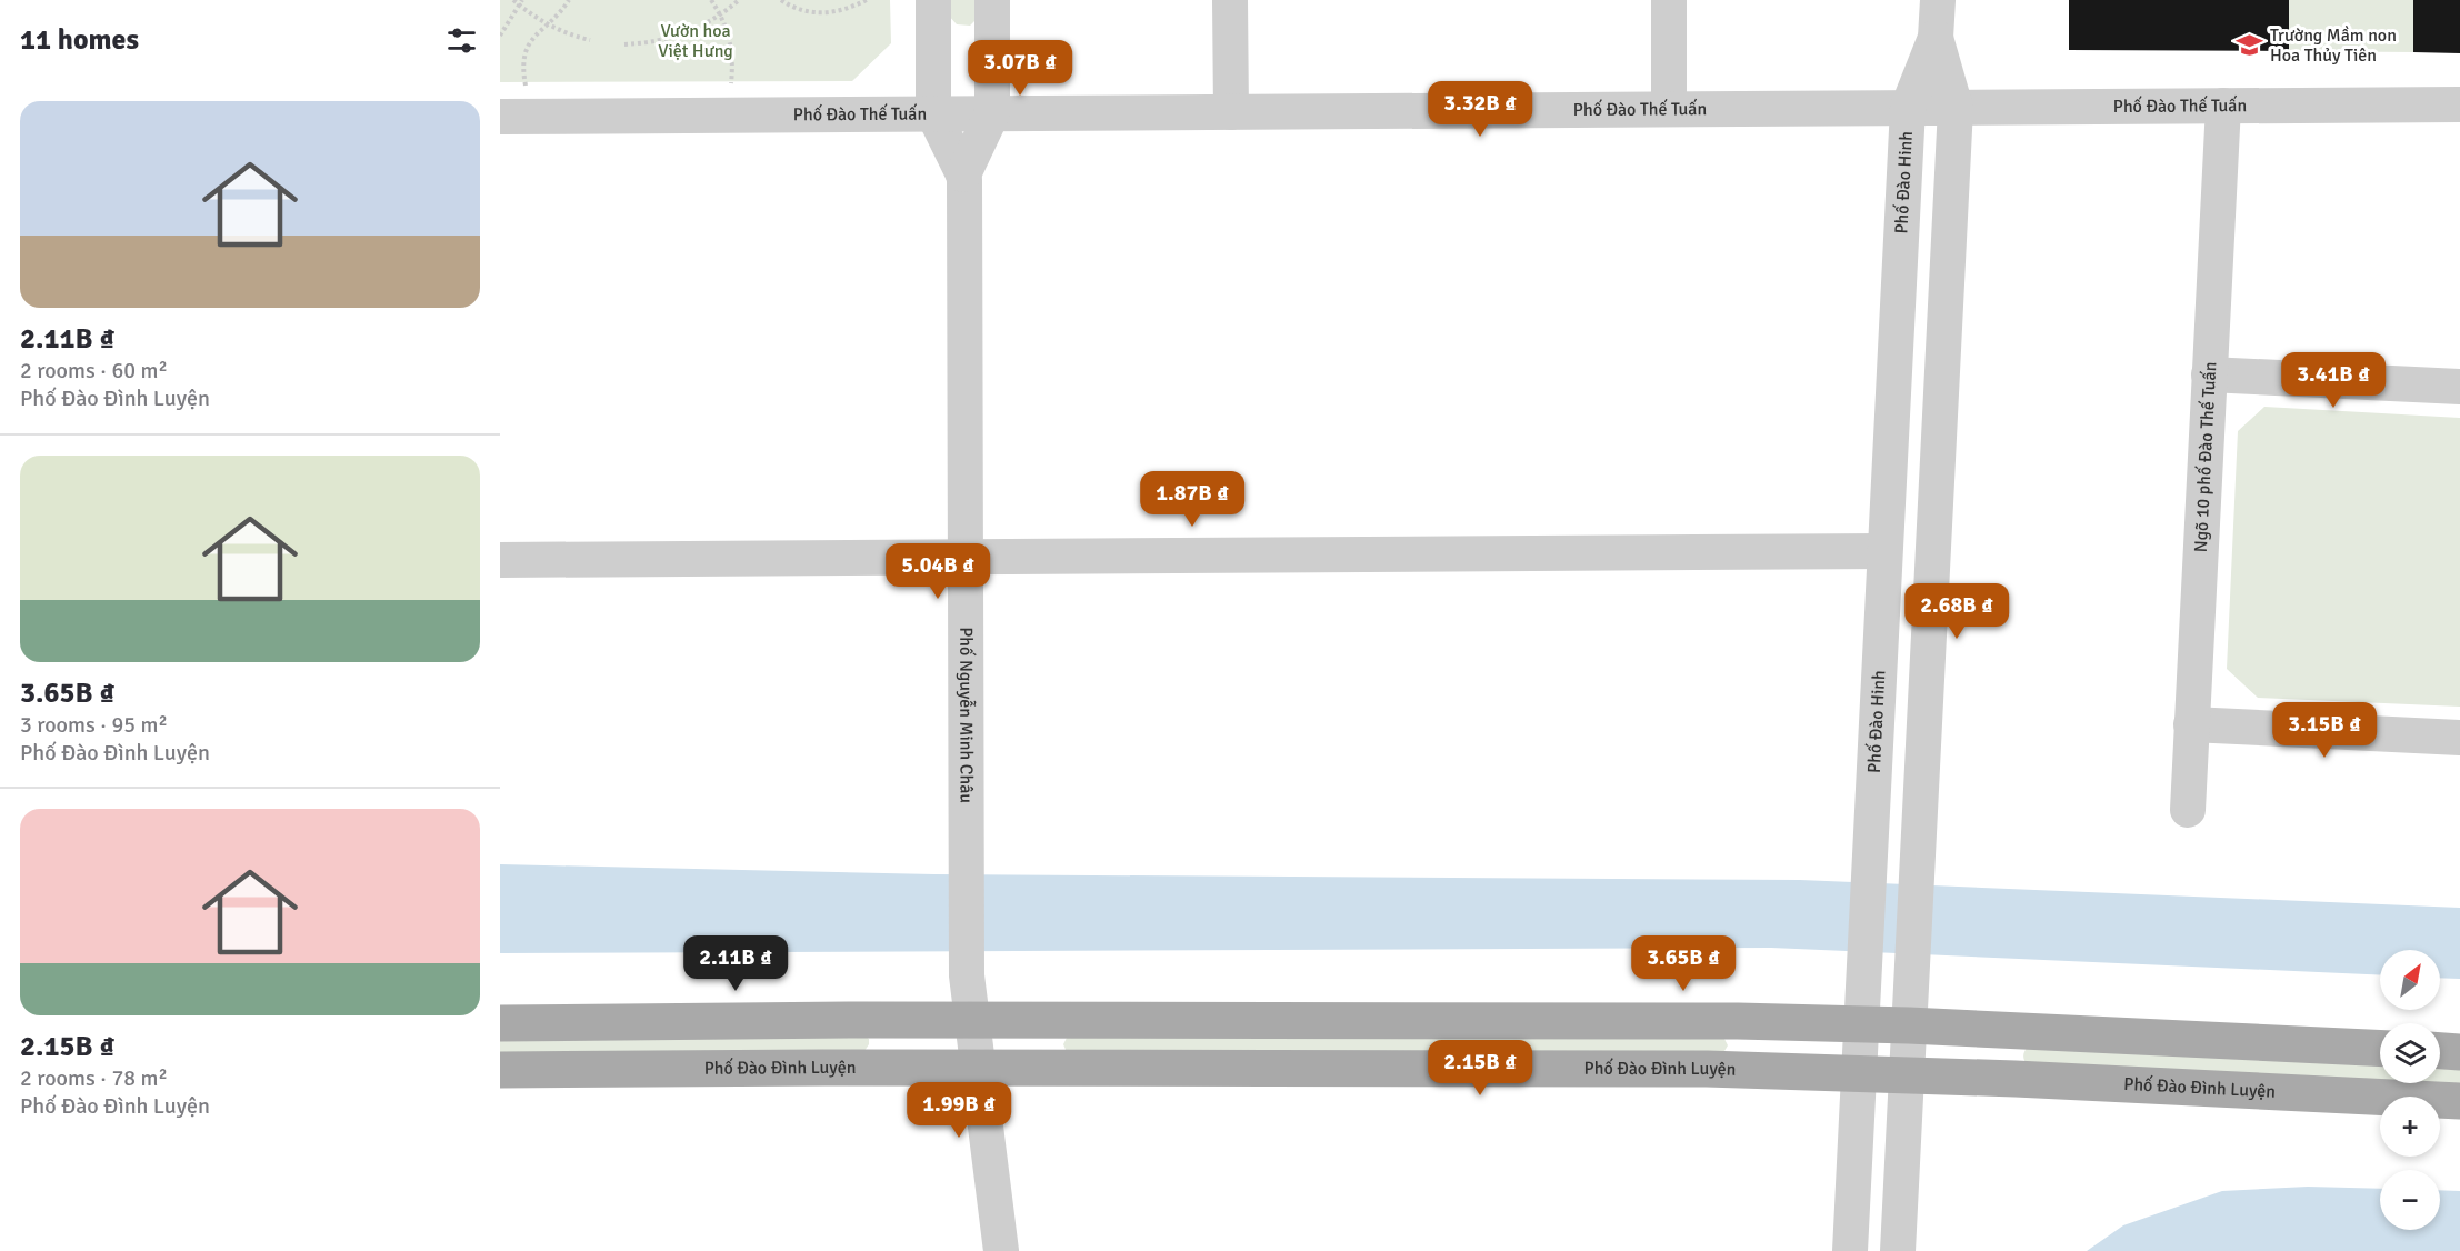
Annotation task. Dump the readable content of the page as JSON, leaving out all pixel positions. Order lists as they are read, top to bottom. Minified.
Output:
{"streets":{"main road":["Phố Đào Đình Luyện"],"street":["Phố Đào Thế Tuấn","Phố Đào Hinh","Ngõ 10 phố Đào Thế Tuấn","Phố Nguyễn Minh Châu"]},"crossings":[["Phố Đào Thế Tuấn","Phố Đào Hinh"],["Phố Đào Thế Tuấn","Ngõ 10 phố Đào Thế Tuấn"],["Phố Đào Thế Tuấn","Phố Nguyễn Minh Châu"],["Phố Đào Hinh","Phố Đào Đình Luyện"],["Phố Nguyễn Minh Châu","Phố Đào Đình Luyện"]],"parks":["Vườn hoa Việt Hưng"],"places":{"school or university":["Trường Mầm non Hoa Thủy Tiên"]},"north":"top right","page":{"heading":"11 homes","price":["3.07B ₫","3.32B ₫","3.41B ₫","1.87B ₫","5.04B ₫","2.68B ₫","3.15B ₫","2.11B ₫","3.65B ₫","2.15B ₫","1.99B ₫"],"list":[{"name":"2.11B ₫","note":"2 rooms · 60 m² · Phố Đào Đình Luyện"},{"name":"3.65B ₫","note":"3 rooms · 95 m² · Phố Đào Đình Luyện"},{"name":"2.15B ₫","note":"2 rooms · 78 m² · Phố Đào Đình Luyện"}],"map_buttons":["+","−"]}}
